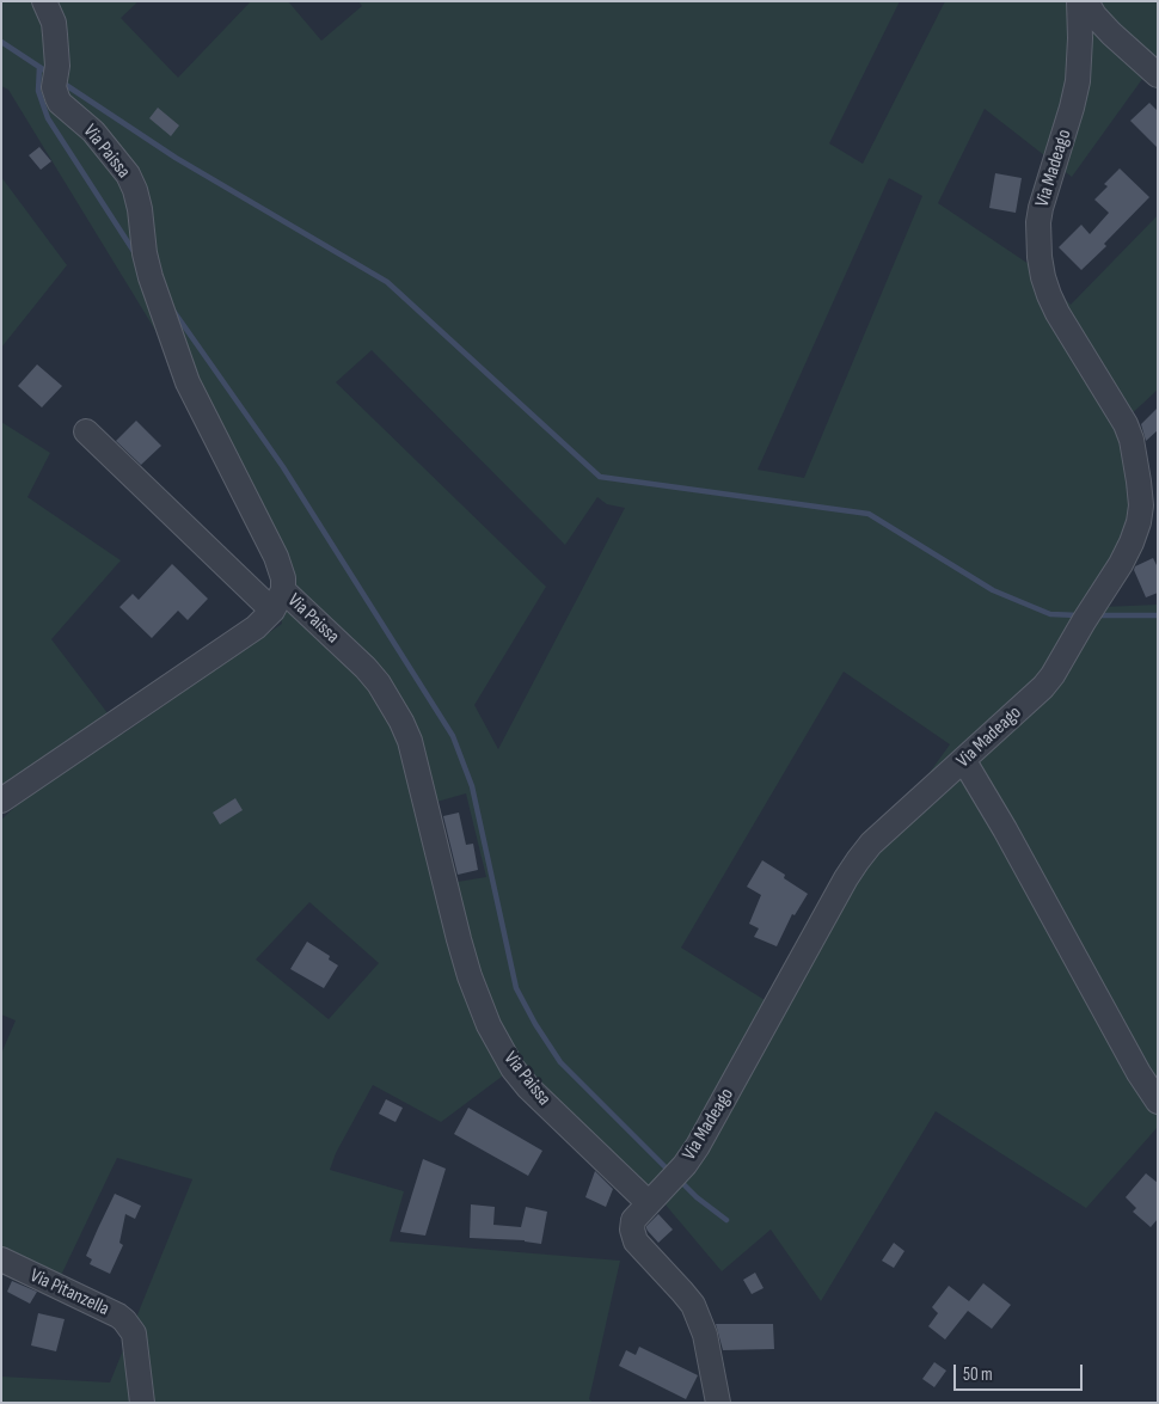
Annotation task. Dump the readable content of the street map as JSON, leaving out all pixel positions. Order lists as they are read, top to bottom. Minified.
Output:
{"streets":{"street":["Via Paissa","Via Madeago","Via Pitanzella"]},"crossings":[["Via Paissa","Via Madeago"]],"scale_bar":"50 m"}
